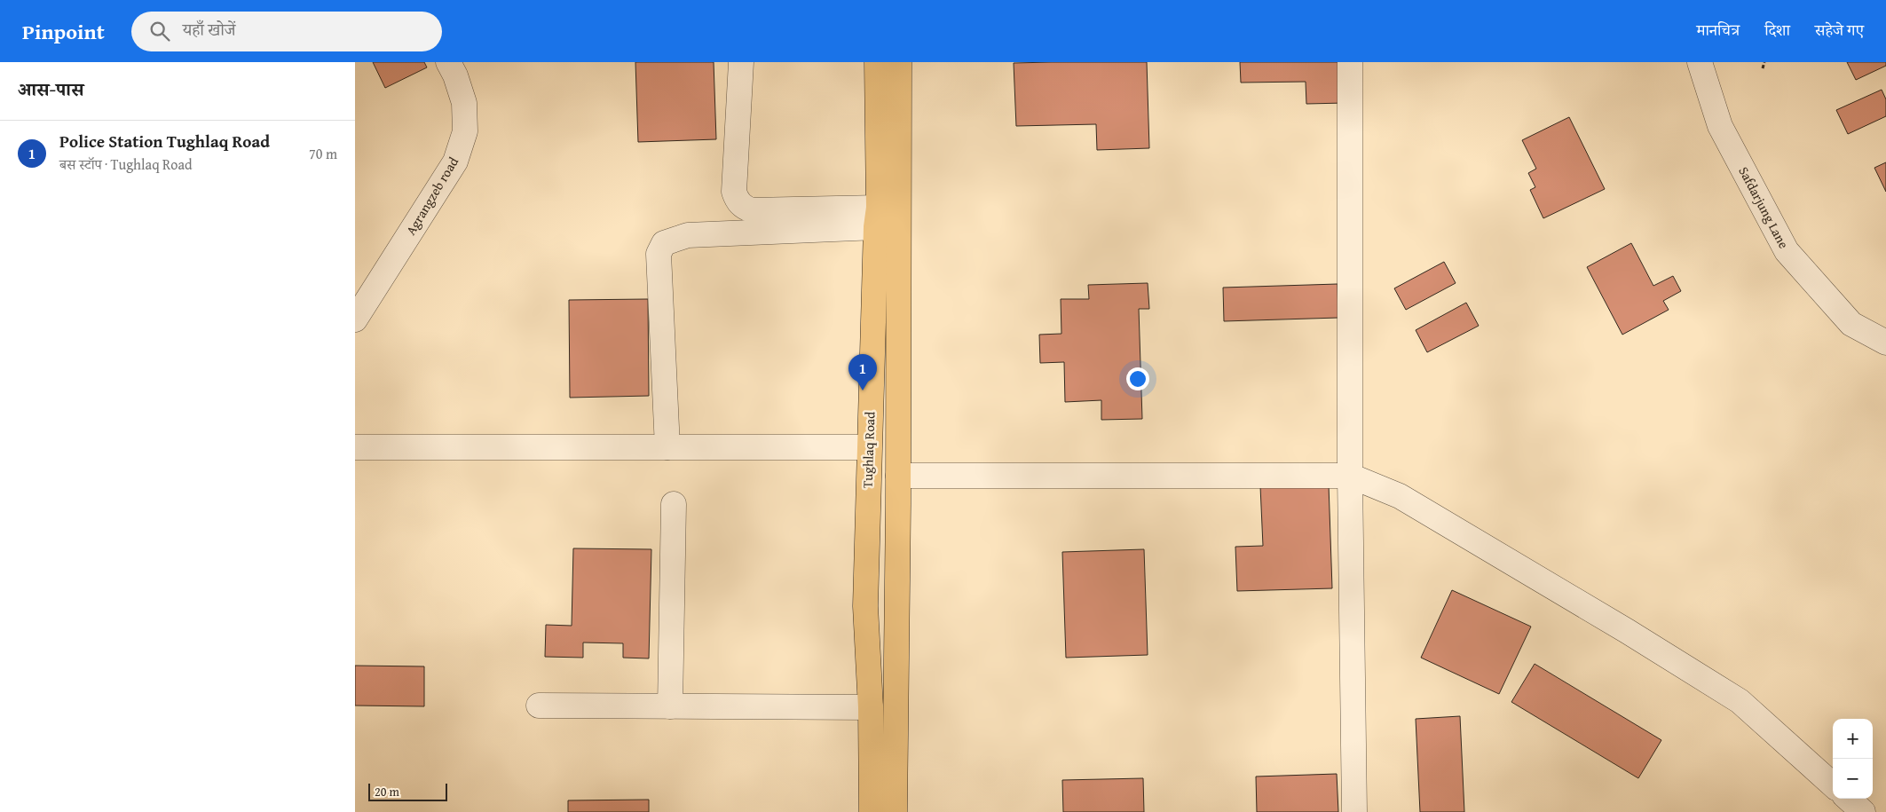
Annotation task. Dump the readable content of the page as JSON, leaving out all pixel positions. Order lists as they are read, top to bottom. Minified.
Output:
{"streets":{"main road":["Tughlaq Road"],"street":["Agrangzeb road","Safdarjung Lane"]},"scale_bar":"20 m","page":{"header":"Pinpoint","search":"यहाँ खोजें","nav":["मानचित्र","दिशा","सहेजे गए"],"heading":"आस-पास","list":[{"mark":"1","name":"Police Station Tughlaq Road","note":"बस स्टॉप · Tughlaq Road","value":"70 m"}],"pins":"1","map_buttons":["+","−"],"scale":"20 m"}}
